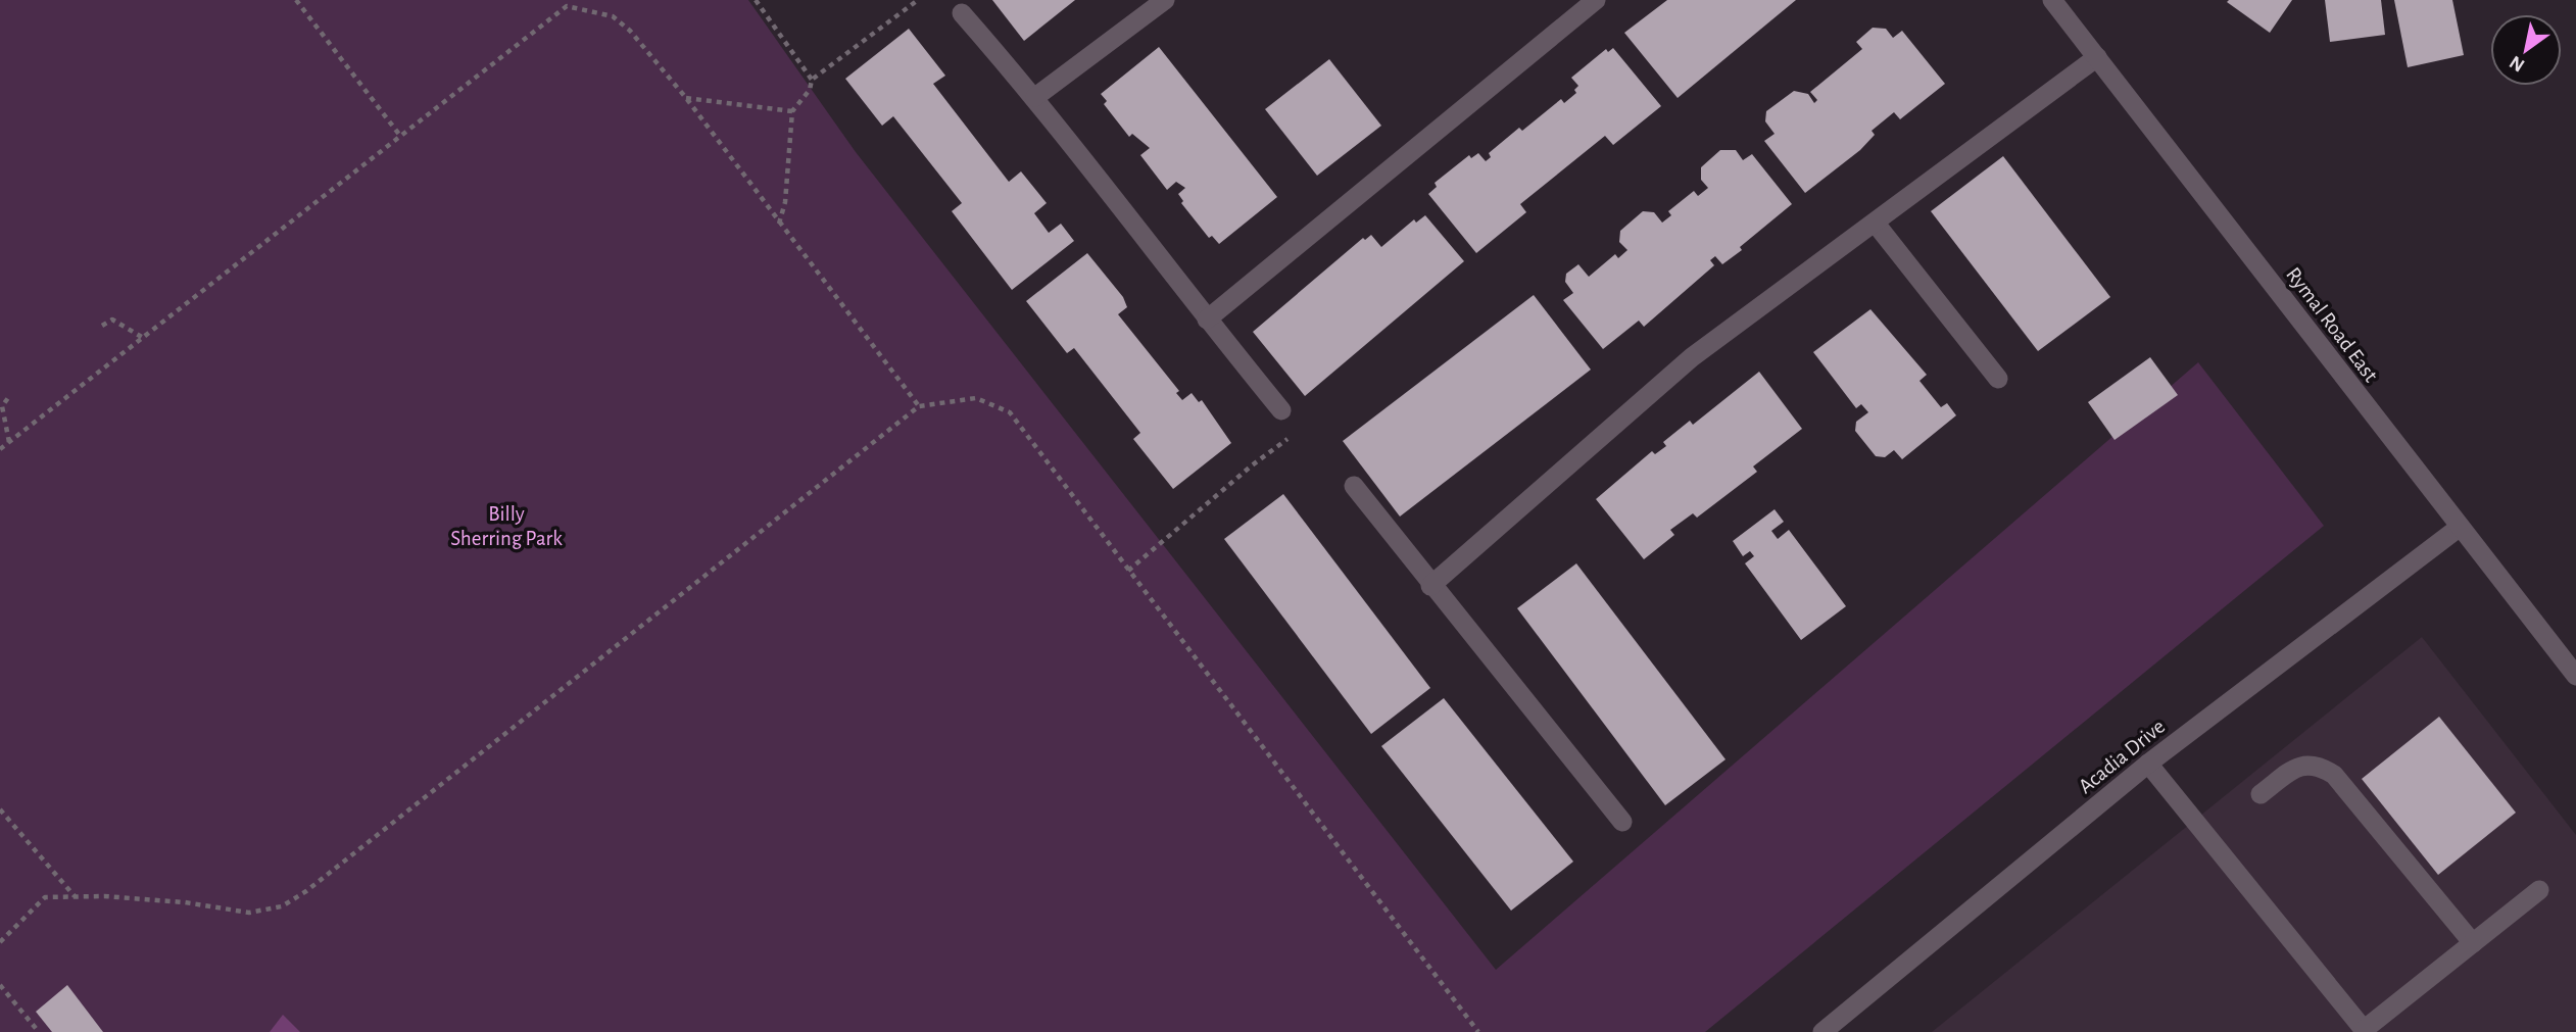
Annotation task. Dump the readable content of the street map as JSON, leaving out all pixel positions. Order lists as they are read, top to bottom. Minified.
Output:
{"streets":{"main road":["Rymal Road East","Acadia Drive"]},"crossings":[["Rymal Road East","Acadia Drive"]],"parks":["Billy Sherring Park"],"north":"bottom left"}
